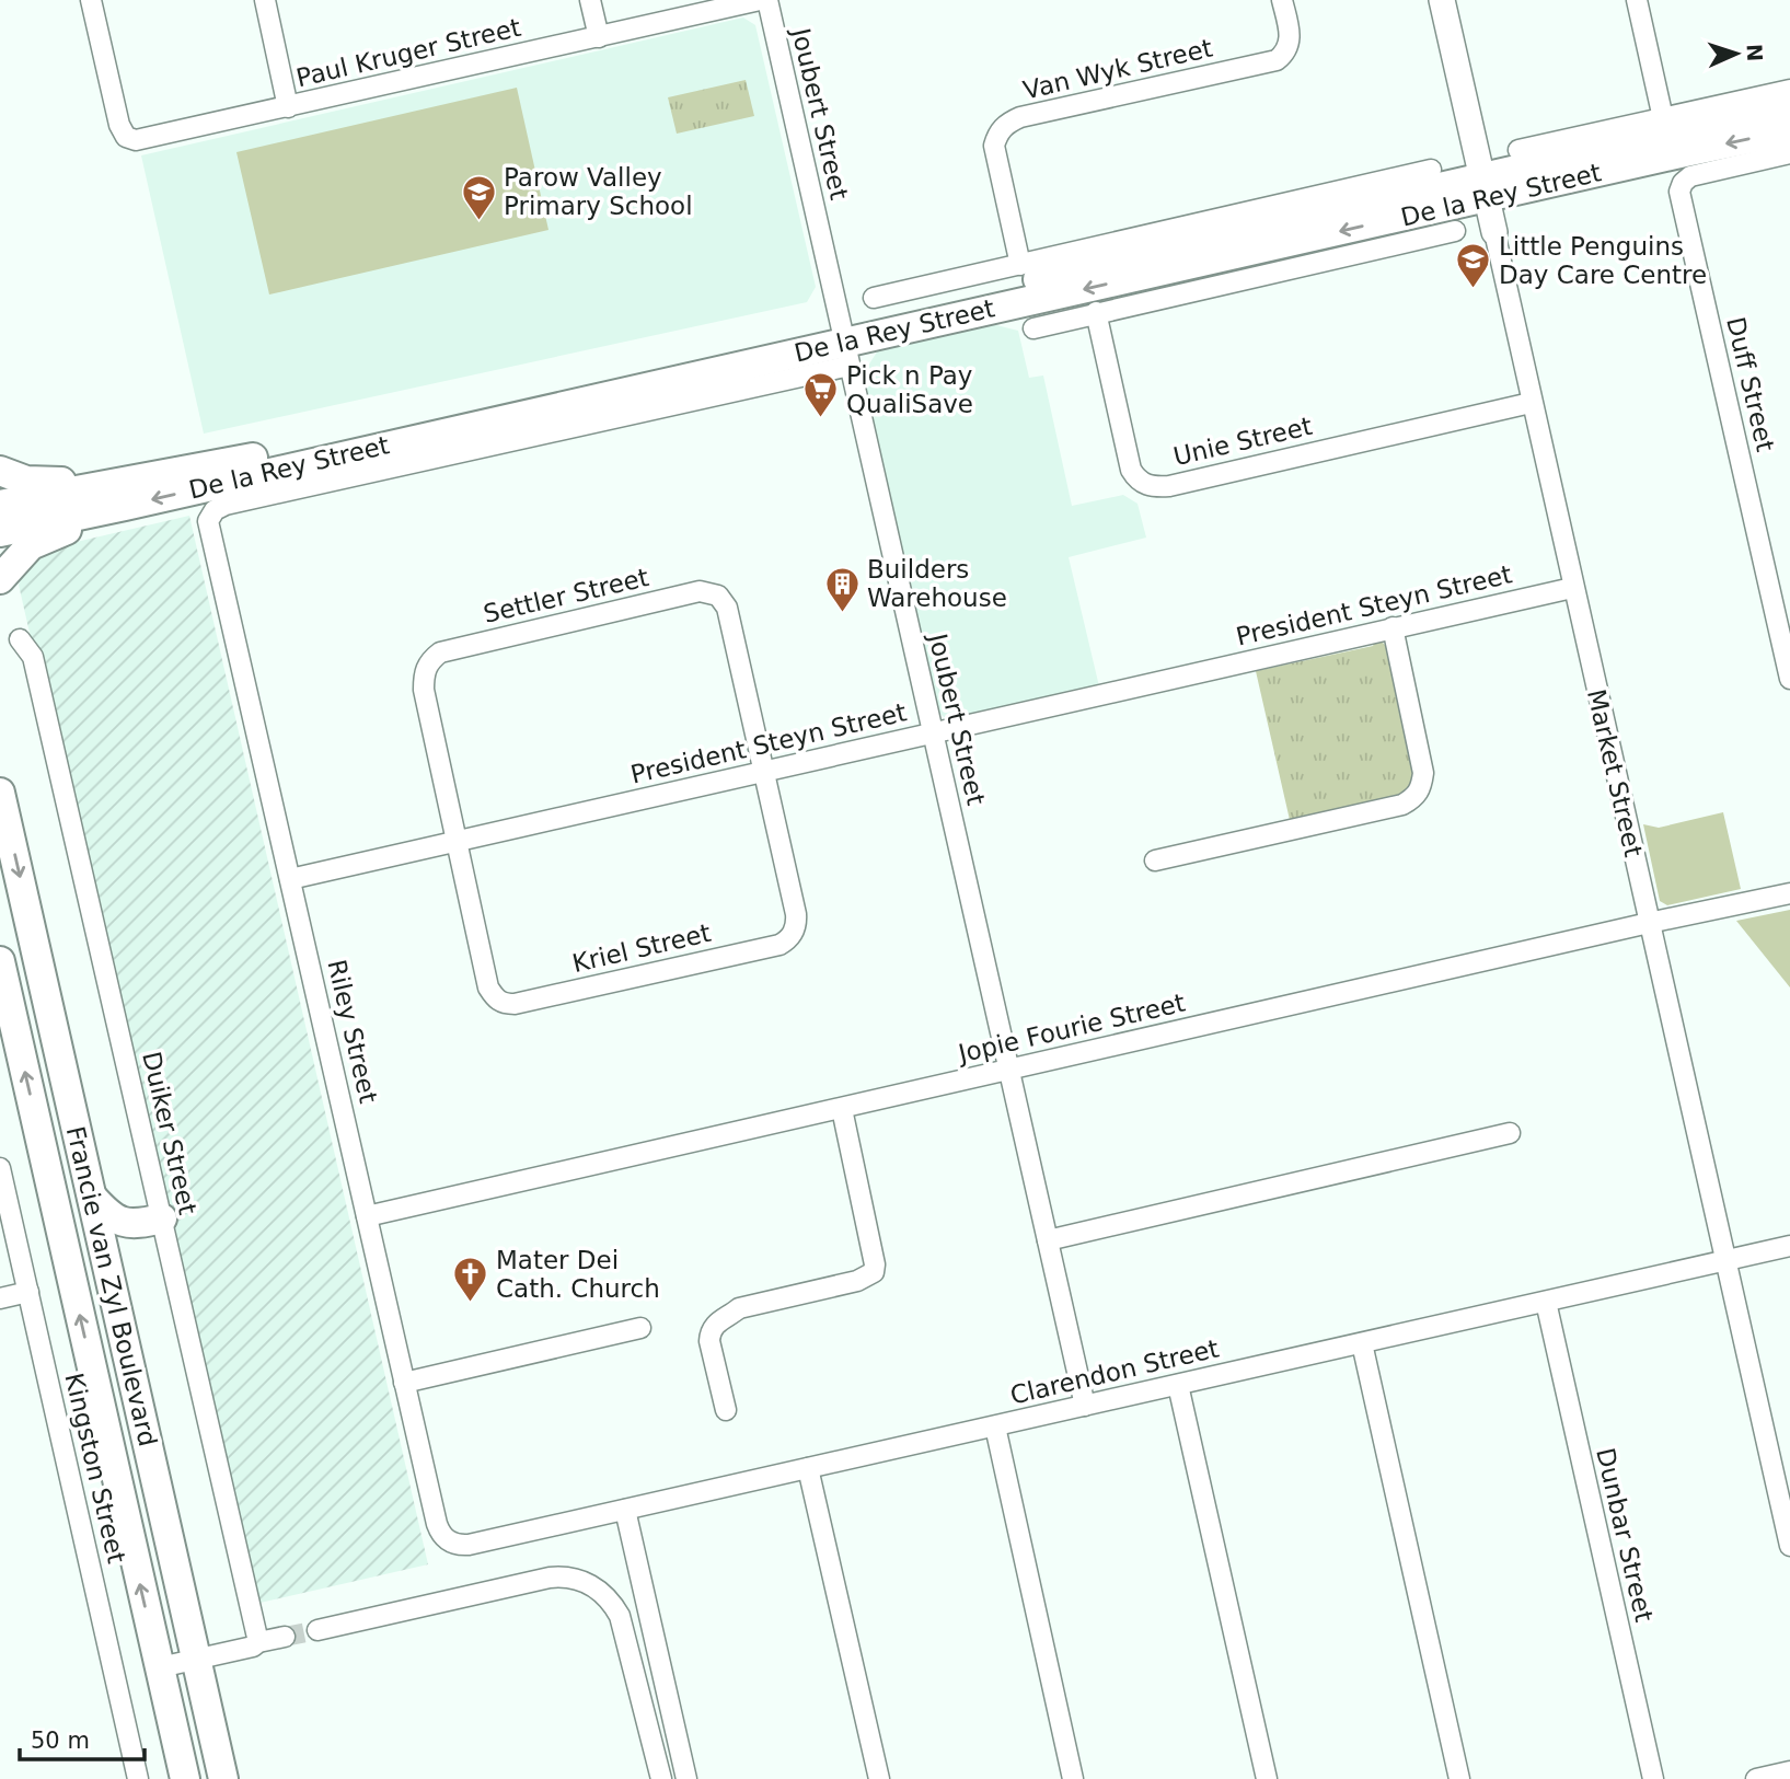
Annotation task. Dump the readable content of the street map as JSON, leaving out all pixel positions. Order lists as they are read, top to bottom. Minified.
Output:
{"streets":{"main road":["De la Rey Street","Francie van Zyl Boulevard"],"street":["Paul Kruger Street","Van Wyk Street","Joubert Street","Duff Street","Unie Street","Settler Street","President Steyn Street","Market Street","Kriel Street","Jopie Fourie Street","Riley Street","Duiker Street","Clarendon Street","Kingston Street","Dunbar Street"]},"crossings":[["Van Wyk Street","De la Rey Street"],["Joubert Street","De la Rey Street"],["Joubert Street","President Steyn Street"],["Joubert Street","Jopie Fourie Street"],["Joubert Street","Clarendon Street"],["De la Rey Street","Unie Street"],["De la Rey Street","Market Street"],["De la Rey Street","Riley Street"],["Unie Street","Market Street"],["Settler Street","President Steyn Street"],["Settler Street","Kriel Street"],["President Steyn Street","Market Street"],["President Steyn Street","Kriel Street"],["President Steyn Street","Riley Street"],["Market Street","Jopie Fourie Street"],["Market Street","Clarendon Street"],["Jopie Fourie Street","Riley Street"],["Riley Street","Clarendon Street"],["Clarendon Street","Dunbar Street"]],"places":{"school or university":["Parow Valley Primary School","Little Penguins Day Care Centre"],"supermarket":["Pick n Pay QualiSave"],"building":["Builders Warehouse"],"church":["Mater Dei Cath. Church"]},"scale_bar":"50 m","north":"right"}
